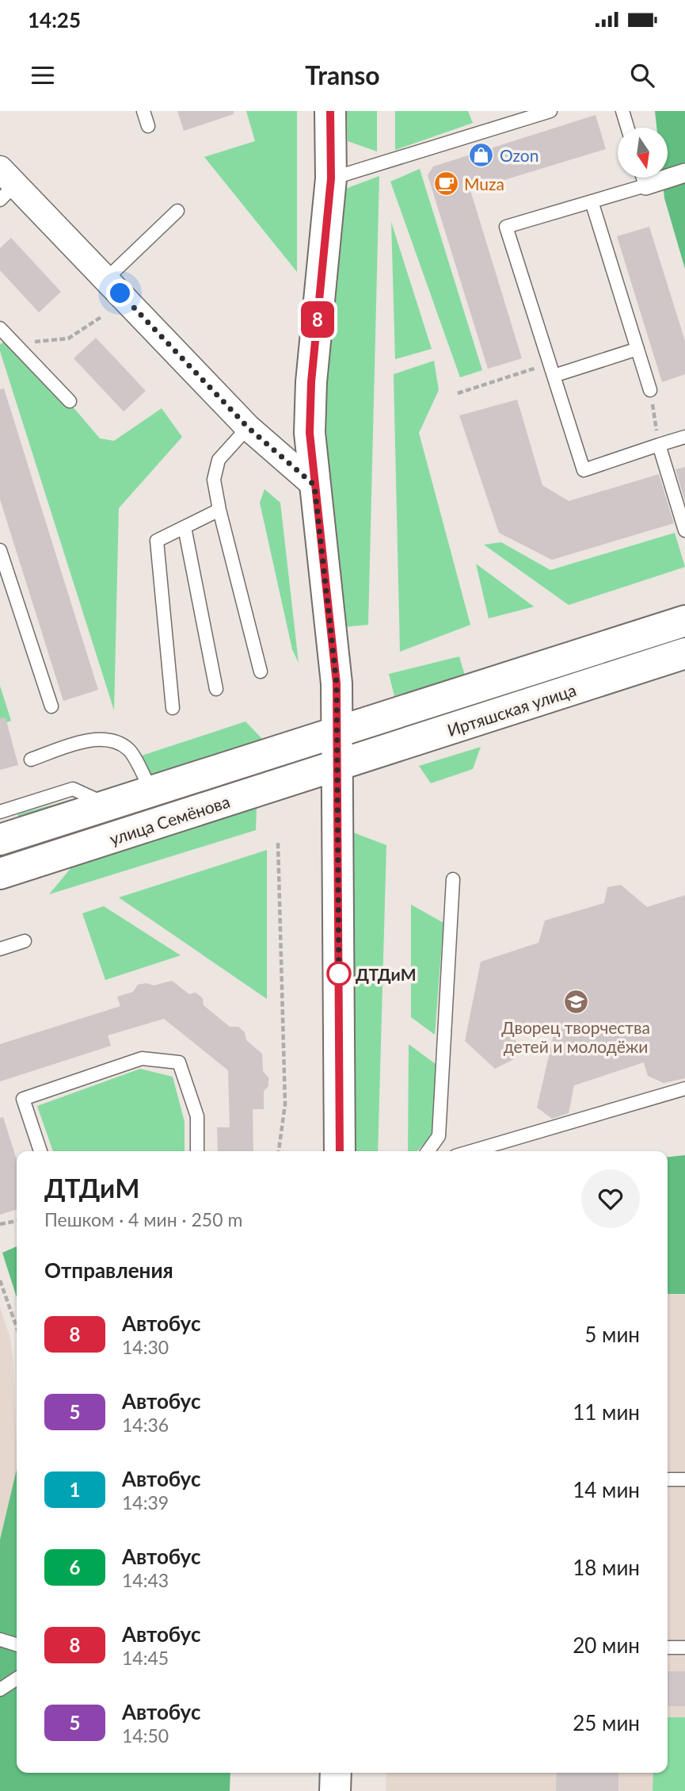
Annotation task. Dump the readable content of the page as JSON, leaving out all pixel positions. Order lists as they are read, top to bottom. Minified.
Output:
{"streets":{"street":["Иртяшская улица","улица Семёнова"]},"crossings":[["Иртяшская улица","улица Семёнова"]],"places":{"shop":["Ozon"],"cafe":["Muza"],"other":["ДТДиМ"],"school or university":["Дворец творчества детей и молодёжи"]},"lines":["bus line 8"],"north":"bottom","page":{"status":"14:25","header":"Transo","on_map":"8","heading":[["ДТДиМ","Пешком · 4 мин · 250 m"],"Отправления"],"list":[{"mark":"8","name":"Автобус","note":"14:30","value":"5 мин"},{"mark":"5","name":"Автобус","note":"14:36","value":"11 мин"},{"mark":"1","name":"Автобус","note":"14:39","value":"14 мин"},{"mark":"6","name":"Автобус","note":"14:43","value":"18 мин"},{"mark":"8","name":"Автобус","note":"14:45","value":"20 мин"},{"mark":"5","name":"Автобус","note":"14:50","value":"25 мин"}]}}
